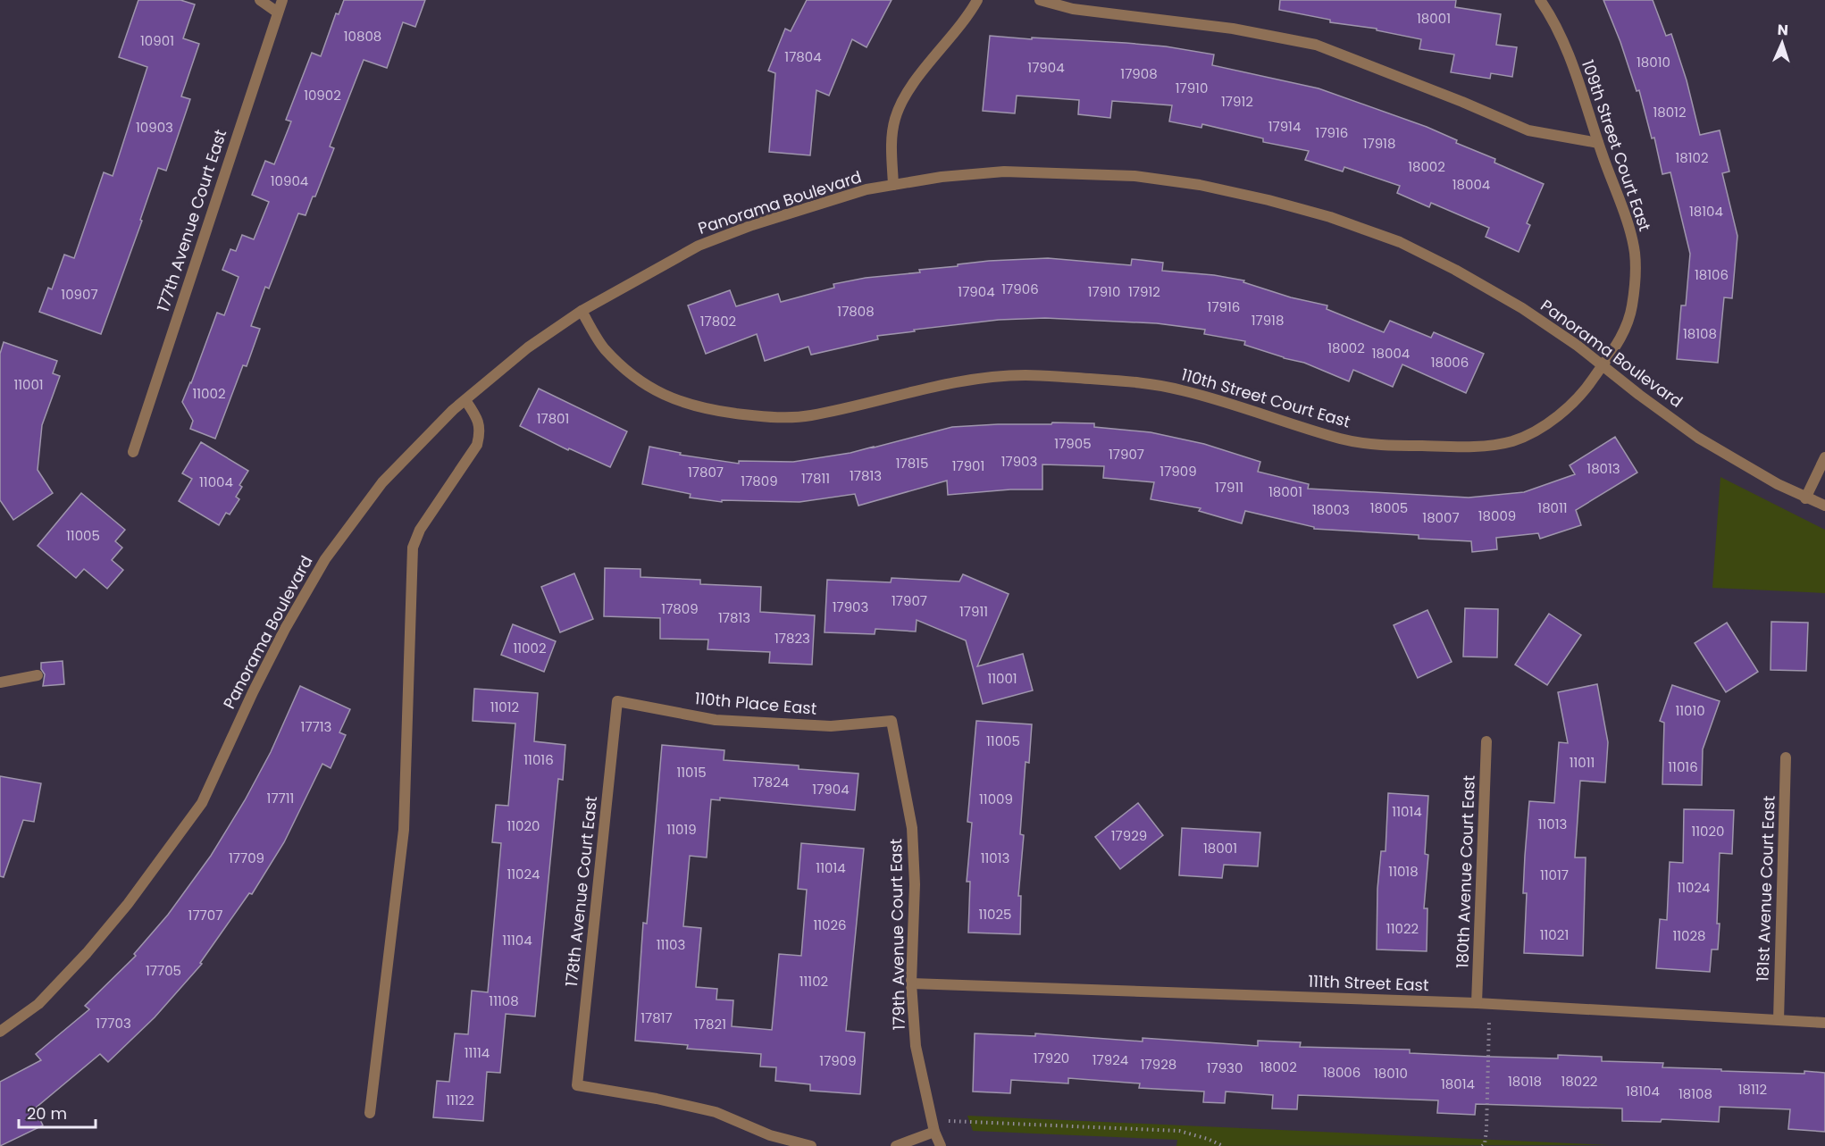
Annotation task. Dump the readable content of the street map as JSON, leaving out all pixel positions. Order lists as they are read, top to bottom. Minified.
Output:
{"streets":{"street":["109th Street Court East","Panorama Boulevard","177th Avenue Court East","110th Street Court East","110th Place East","180th Avenue Court East","181st Avenue Court East","178th Avenue Court East","179th Avenue Court East","111th Street East"]},"crossings":[["109th Street Court East","Panorama Boulevard"],["109th Street Court East","110th Street Court East"],["Panorama Boulevard","110th Street Court East"],["110th Place East","178th Avenue Court East"],["110th Place East","179th Avenue Court East"],["180th Avenue Court East","111th Street East"],["181st Avenue Court East","111th Street East"],["179th Avenue Court East","111th Street East"]],"house_numbers":["18001","10808","10901","17804","18010","17904","17908","17910","10902","17912","18012","17914","10903","17916","17918","18102","18002","10904","18004","18104","18106","17906","17904","17910","17912","10907","17916","17808","17918","17802","18108","18002","18004","18006","11001","11002","17801","17905","17907","17903","17815","17901","18013","17909","17807","17813","17811","17809","11004","17911","18001","18005","18011","18003","18009","18007","11005","17907","17903","17809","17911","17813","17823","11002","11001","11012","11010","17713","11005","11016","11011","11016","11015","17824","17904","17711","11009","11014","11013","11020","11019","11020","17929","18001","17709","11013","11014","11018","11024","11017","11024","11025","17707","11026","11022","11021","11028","11104","11103","17705","11102","11108","17817","17703","17821","11114","17920","17924","17909","17928","18002","17930","18006","18010","18018","18022","18014","18112","18104","18108","11122"],"scale_bar":"20 m","north":"top"}
